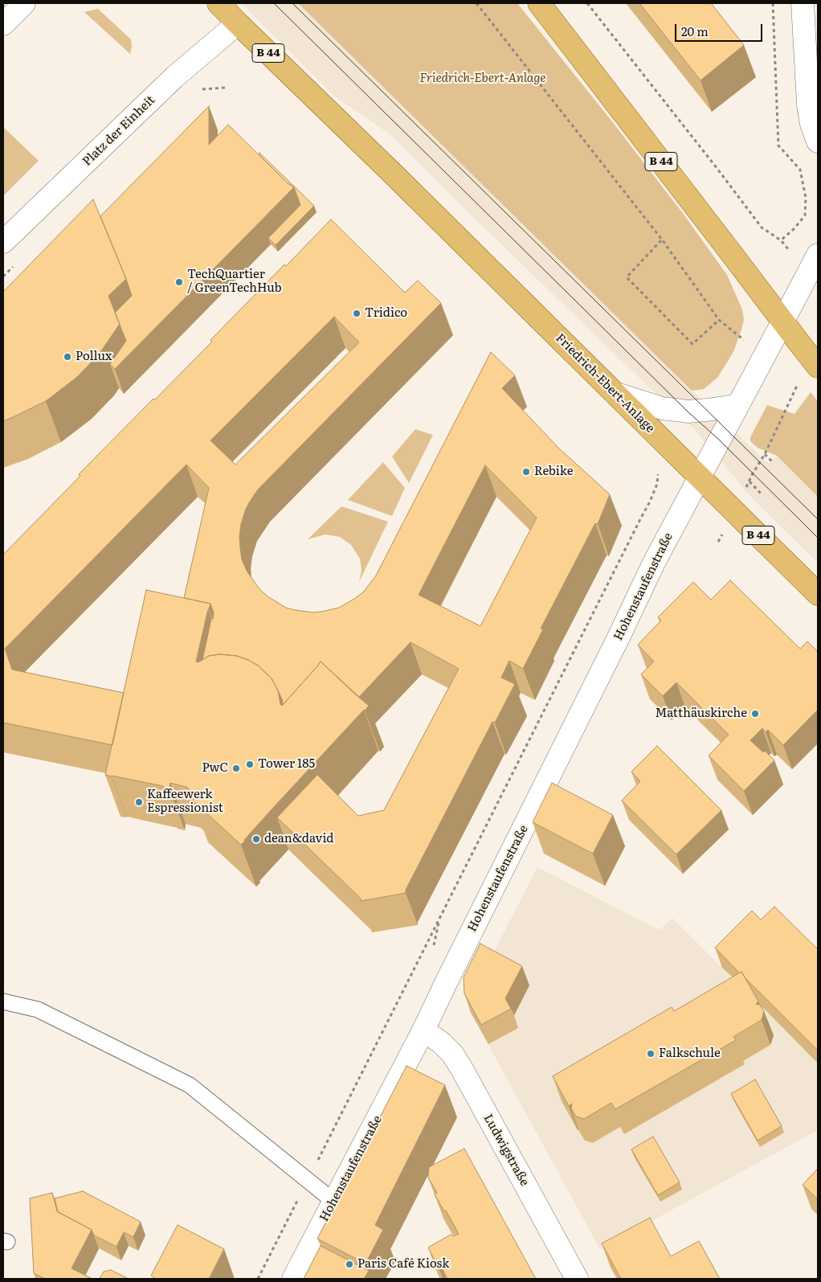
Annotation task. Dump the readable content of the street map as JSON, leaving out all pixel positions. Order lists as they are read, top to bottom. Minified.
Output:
{"streets":{"main road":["B 44","Platz der Einheit","Friedrich-Ebert-Anlage","Hohenstaufenstraße","Ludwigstraße"]},"crossings":[["Platz der Einheit","Friedrich-Ebert-Anlage"],["Friedrich-Ebert-Anlage","Hohenstaufenstraße"],["Hohenstaufenstraße","Ludwigstraße"]],"parks":["Friedrich-Ebert-Anlage"],"places":["TechQuartier / GreenTechHub","Tridico","Pollux","Rebike","Matthäuskirche","Tower 185","PwC","Kaffeewerk Espressionist","dean&david","Falkschule","Paris Café Kiosk"],"scale_bar":"20 m"}
